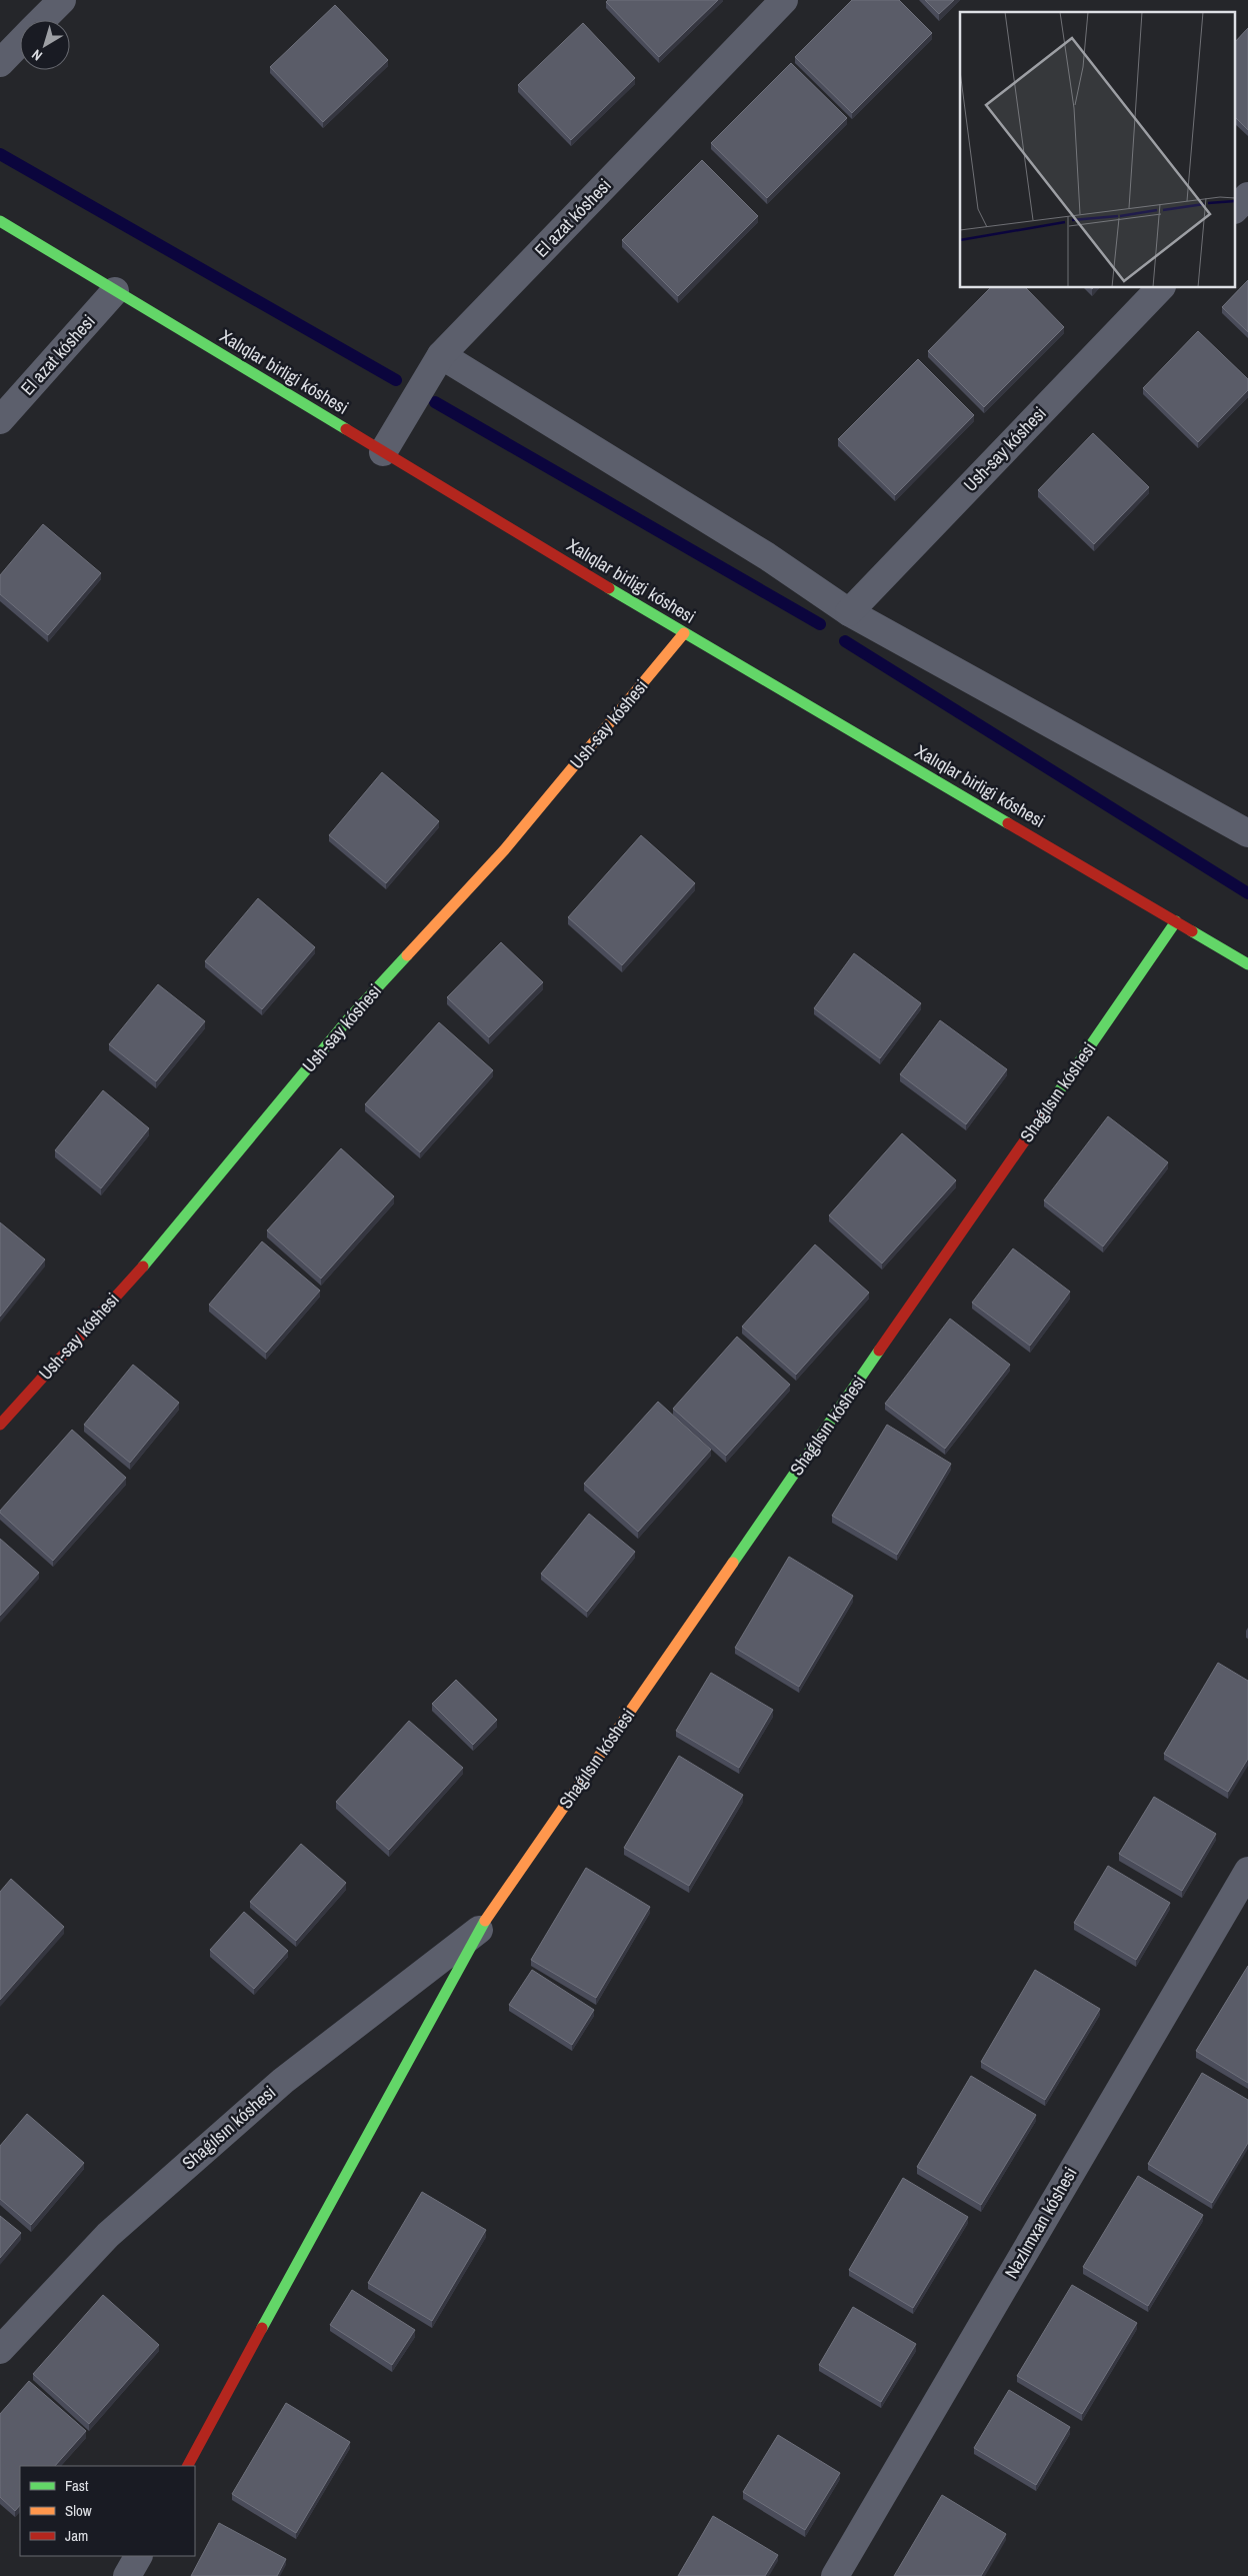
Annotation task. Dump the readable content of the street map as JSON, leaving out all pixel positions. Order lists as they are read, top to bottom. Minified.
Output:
{"streets":{"street":["El azat kóshesi","Xalıqlar birligi kóshesi","Ush-say kóshesi","Shaǵılsın kóshesi","Nazlımxan kóshesi"]},"crossings":[["El azat kóshesi","Xalıqlar birligi kóshesi"],["Xalıqlar birligi kóshesi","Ush-say kóshesi"],["Xalıqlar birligi kóshesi","Shaǵılsın kóshesi"]],"legend":["Fast","Slow","Jam"],"north":"bottom left"}
